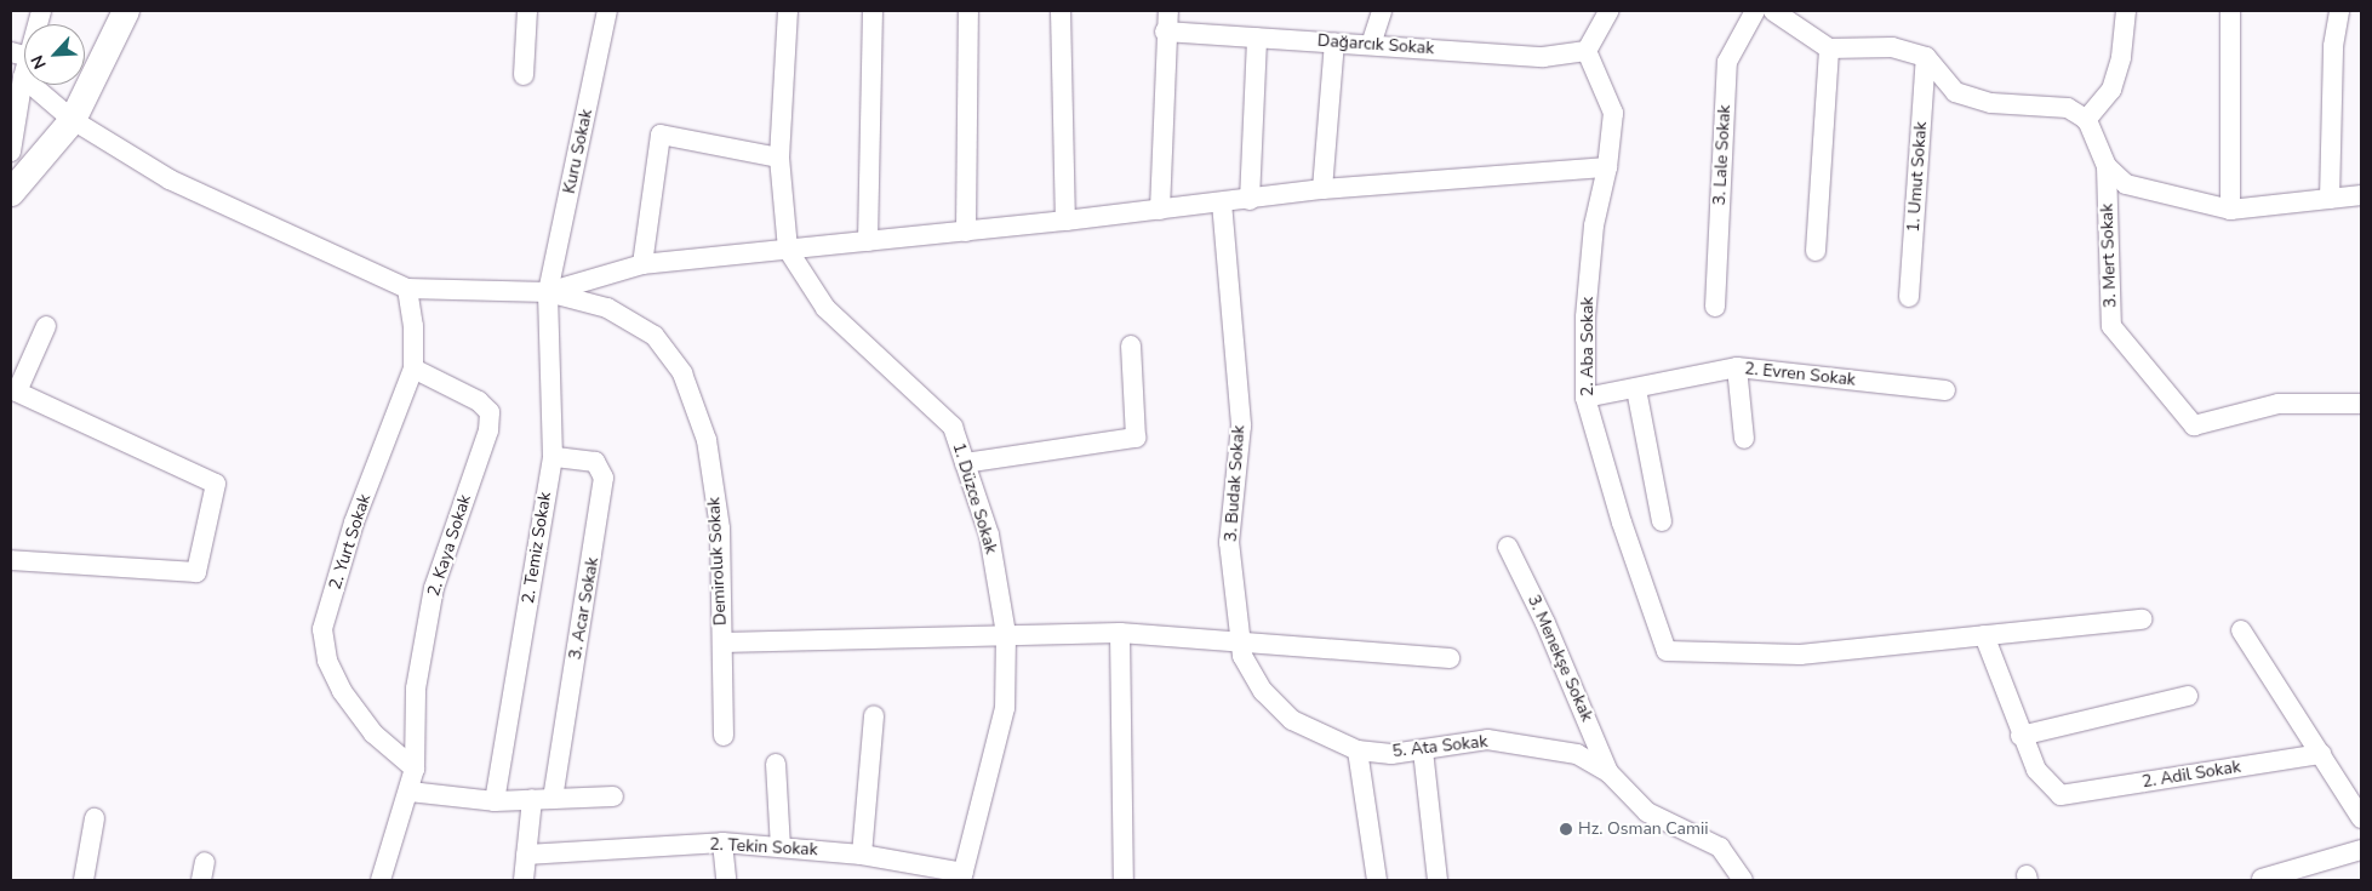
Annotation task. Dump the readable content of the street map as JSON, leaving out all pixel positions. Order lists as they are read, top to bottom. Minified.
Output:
{"streets":{"street":["Dağarcık Sokak","Kuru Sokak","3. Lale Sokak","1. Umut Sokak","3. Mert Sokak","2. Aba Sokak","2. Evren Sokak","3. Budak Sokak","1. Düzce Sokak","2. Yurt Sokak","2. Kaya Sokak","2. Temiz Sokak","Demiroluk Sokak","3. Acar Sokak","3. Menekşe Sokak","5. Ata Sokak","2. Adil Sokak","2. Tekin Sokak"]},"crossings":[["Dağarcık Sokak","2. Aba Sokak"],["Kuru Sokak","2. Temiz Sokak"],["Kuru Sokak","Demiroluk Sokak"],["2. Aba Sokak","2. Evren Sokak"],["3. Budak Sokak","5. Ata Sokak"],["1. Düzce Sokak","2. Tekin Sokak"],["2. Yurt Sokak","2. Kaya Sokak"],["2. Temiz Sokak","Demiroluk Sokak"],["2. Temiz Sokak","3. Acar Sokak"],["3. Menekşe Sokak","5. Ata Sokak"]],"places":["Hz. Osman Camii"],"north":"bottom left"}
